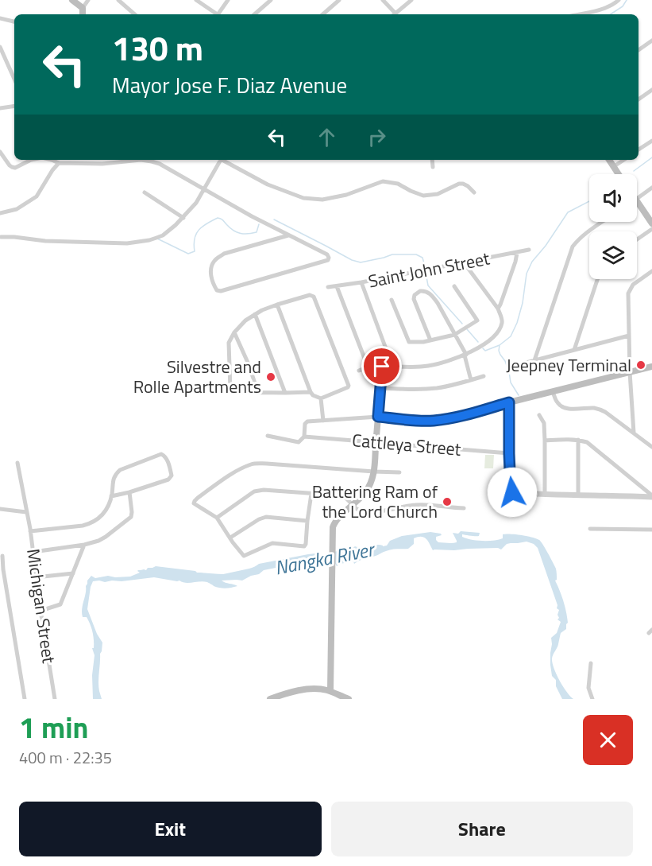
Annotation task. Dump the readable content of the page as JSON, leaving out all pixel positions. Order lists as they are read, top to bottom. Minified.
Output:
{"streets":{"street":["Saint John Street","Cattleya Street","Michigan Street"]},"water":["Nangka River"],"places":["Jeepney Terminal","Silvestre and Rolle Apartments","Battering Ram of the Lord Church"],"page":{"turn":["130 m","Mayor Jose F. Diaz Avenue"],"heading":["1 min","400 m · 22:35"],"buttons":["Exit","Share"]}}
